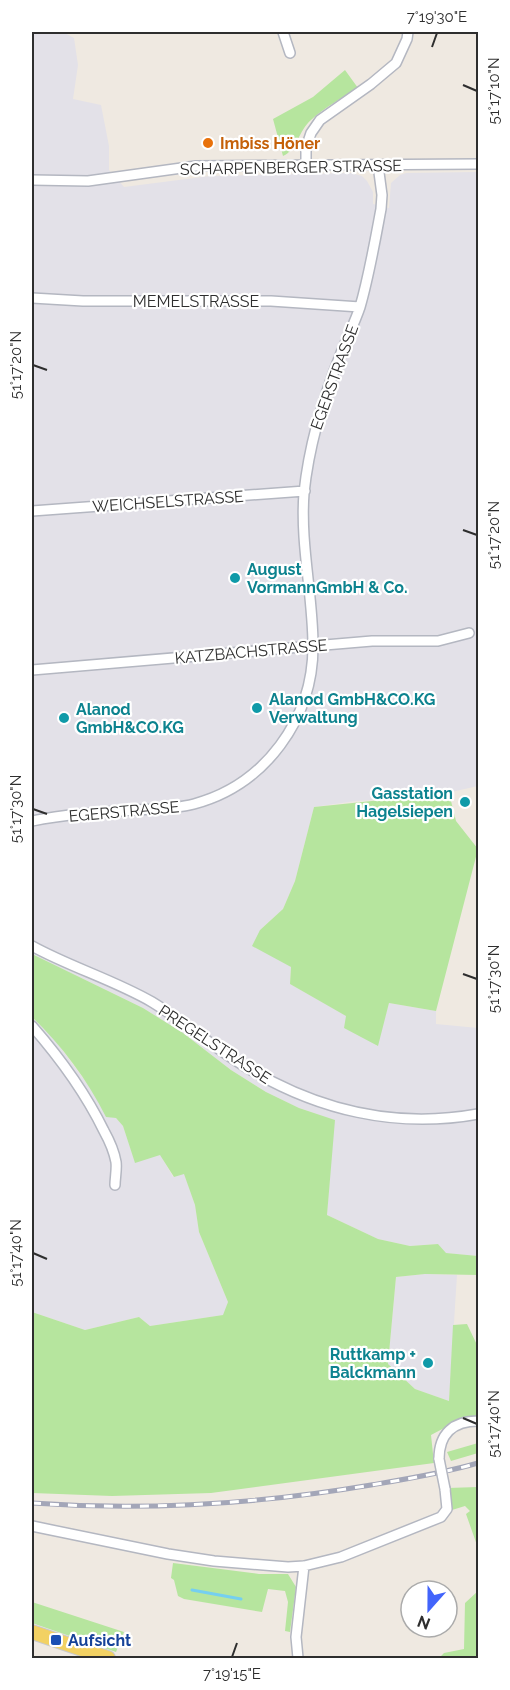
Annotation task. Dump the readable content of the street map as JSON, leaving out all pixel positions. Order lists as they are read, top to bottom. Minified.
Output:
{"streets":{"street":["SCHARPENBERGER STRASSE","MEMELSTRASSE","EGERSTRASSE","WEICHSELSTRASSE","KATZBACHSTRASSE","PREGELSTRASSE"]},"crossings":[["SCHARPENBERGER STRASSE","EGERSTRASSE"],["MEMELSTRASSE","EGERSTRASSE"],["EGERSTRASSE","WEICHSELSTRASSE"],["EGERSTRASSE","KATZBACHSTRASSE"]],"places":{"other":["Imbiss Höner","August VormannGmbH & Co.","Alanod GmbH&CO.KG Verwaltung","Alanod GmbH&CO.KG","Gasstation Hagelsiepen","Ruttkamp + Balckmann"],"transit":["Aufsicht"]},"north":"bottom","coordinates":["7°19'30\"E","51°17'10\"N","51°17'20\"N","51°17'30\"N","51°17'40\"N","7°19'15\"E"]}
